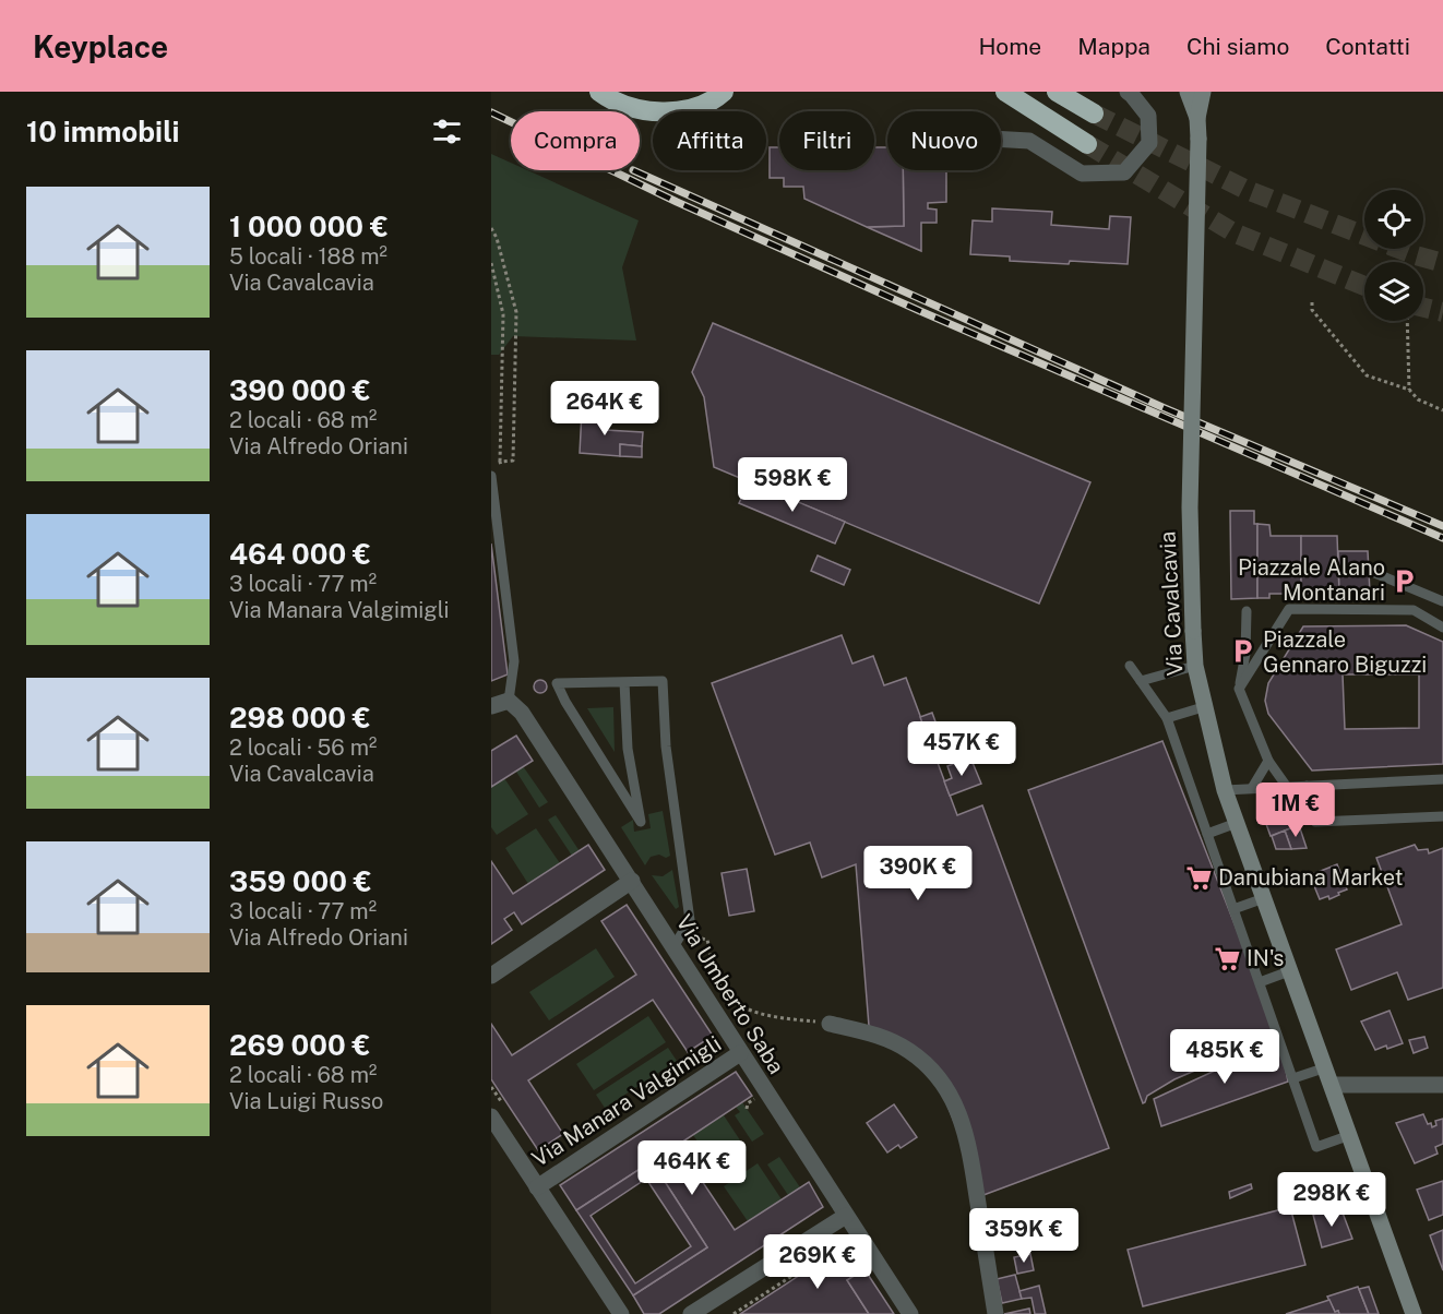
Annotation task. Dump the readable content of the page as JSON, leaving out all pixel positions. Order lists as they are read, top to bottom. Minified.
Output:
{"streets":{"main road":["Via Cavalcavia"],"street":["Via Umberto Saba","Via Manara Valgimigli"]},"crossings":[["Via Umberto Saba","Via Manara Valgimigli"]],"places":{"parking":["Piazzale Alano Montanari","Piazzale Gennaro Biguzzi"],"supermarket":["Danubiana Market","IN's"]},"page":{"header":"Keyplace","nav":["Home","Mappa","Chi siamo","Contatti"],"heading":"10 immobili","chip":["Compra","Affitta","Filtri","Nuovo"],"list":[{"name":"1 000 000 €","note":"5 locali · 188 m² · Via Cavalcavia"},{"name":"390 000 €","note":"2 locali · 68 m² · Via Alfredo Oriani"},{"name":"464 000 €","note":"3 locali · 77 m² · Via Manara Valgimigli"},{"name":"298 000 €","note":"2 locali · 56 m² · Via Cavalcavia"},{"name":"359 000 €","note":"3 locali · 77 m² · Via Alfredo Oriani"},{"name":"269 000 €","note":"2 locali · 68 m² · Via Luigi Russo"}],"price":["264K €","598K €","457K €","1M €","390K €","485K €","464K €","298K €","359K €","269K €"]}}
